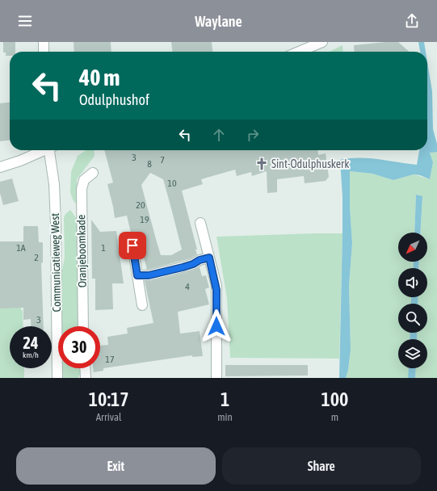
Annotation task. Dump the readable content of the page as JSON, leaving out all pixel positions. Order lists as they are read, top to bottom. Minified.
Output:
{"streets":{"street":["Oranjeboomkade","Communicatieweg West"]},"places":{"church":["Sint-Odulphuskerk"]},"house_numbers":["3","7","8","10","20","19","1A","1","2","4","3","17"],"north":"bottom left","page":{"header":"Waylane","turn":["40 m","Odulphushof"],"speed":"24 km/h","limit":"30","eta":["10:17","Arrival","1","min","100","m"],"buttons":["Exit","Share"]}}
